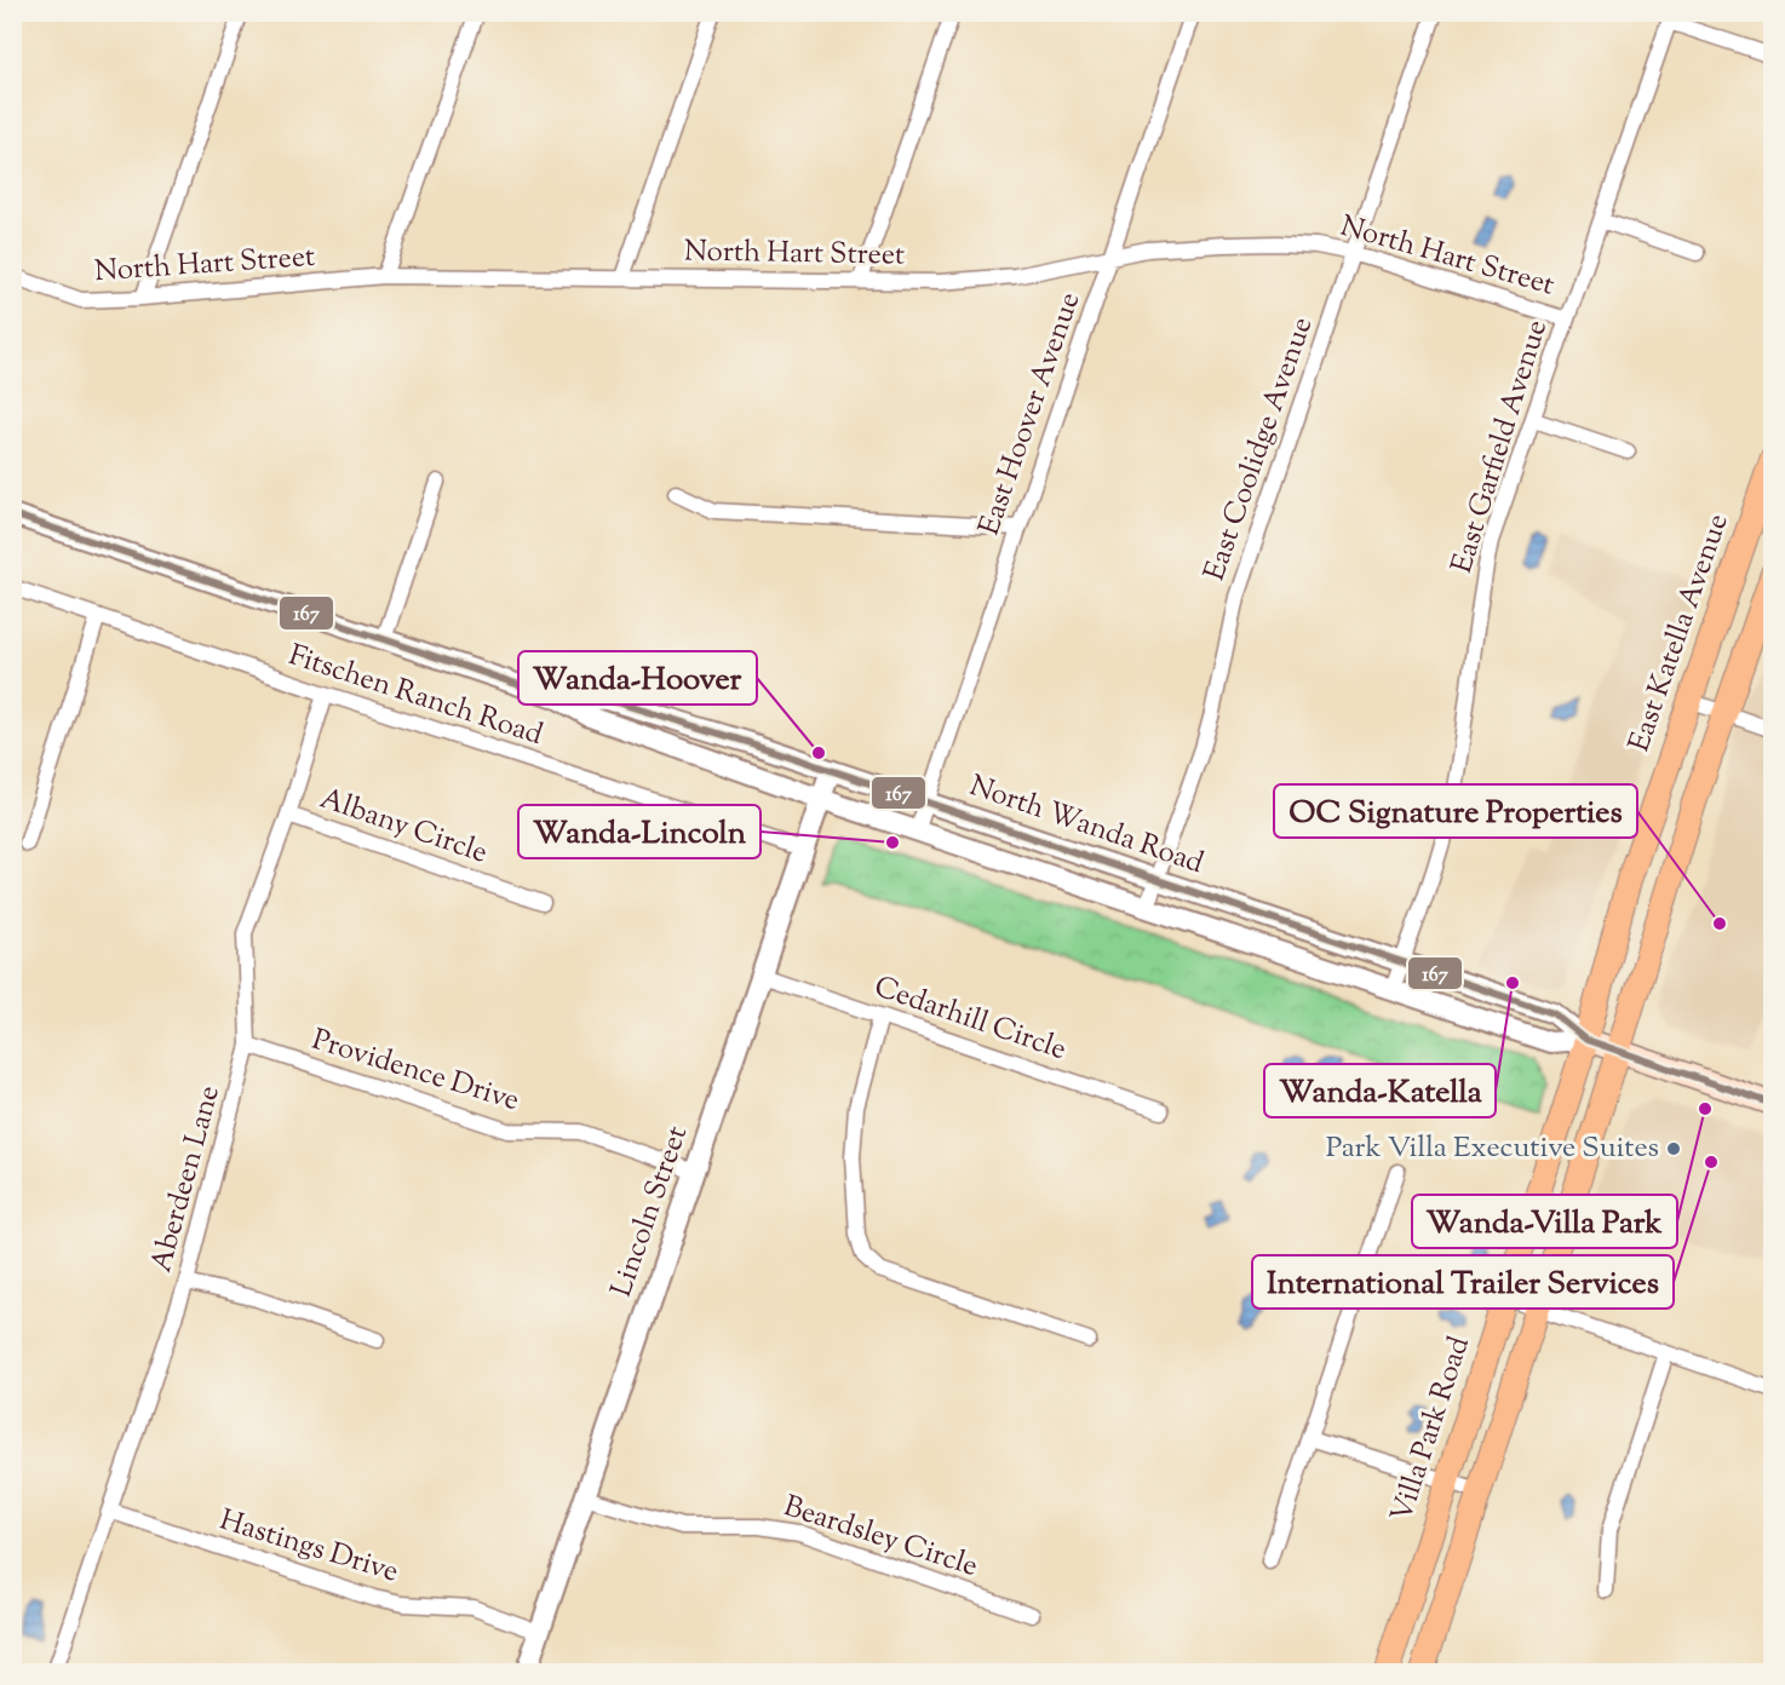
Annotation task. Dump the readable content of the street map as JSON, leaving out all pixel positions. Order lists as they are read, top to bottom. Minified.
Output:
{"streets":{"main road":["East Katella Avenue","North Wanda Road","Villa Park Road"],"street":["North Hart Street","East Hoover Avenue","East Garfield Avenue","East Coolidge Avenue","Fitschen Ranch Road","Albany Circle","Cedarhill Circle","Providence Drive","Aberdeen Lane","Lincoln Street","Beardsley Circle","Hastings Drive"]},"crossings":[["North Hart Street","East Hoover Avenue"],["North Hart Street","East Garfield Avenue"],["North Hart Street","East Coolidge Avenue"],["East Hoover Avenue","North Wanda Road"],["East Garfield Avenue","North Wanda Road"],["East Coolidge Avenue","North Wanda Road"],["East Katella Avenue","North Wanda Road"],["East Katella Avenue","Villa Park Road"],["Fitschen Ranch Road","Aberdeen Lane"],["Fitschen Ranch Road","Lincoln Street"],["North Wanda Road","Lincoln Street"],["North Wanda Road","Villa Park Road"],["Albany Circle","Aberdeen Lane"],["Cedarhill Circle","Lincoln Street"],["Providence Drive","Aberdeen Lane"],["Providence Drive","Lincoln Street"],["Aberdeen Lane","Hastings Drive"],["Lincoln Street","Beardsley Circle"],["Lincoln Street","Hastings Drive"]],"places":["Wanda-Hoover","Wanda-Lincoln","OC Signature Properties","Wanda-Katella","Wanda-Villa Park","Park Villa Executive Suites","International Trailer Services"],"lines":["transit line 167"]}
